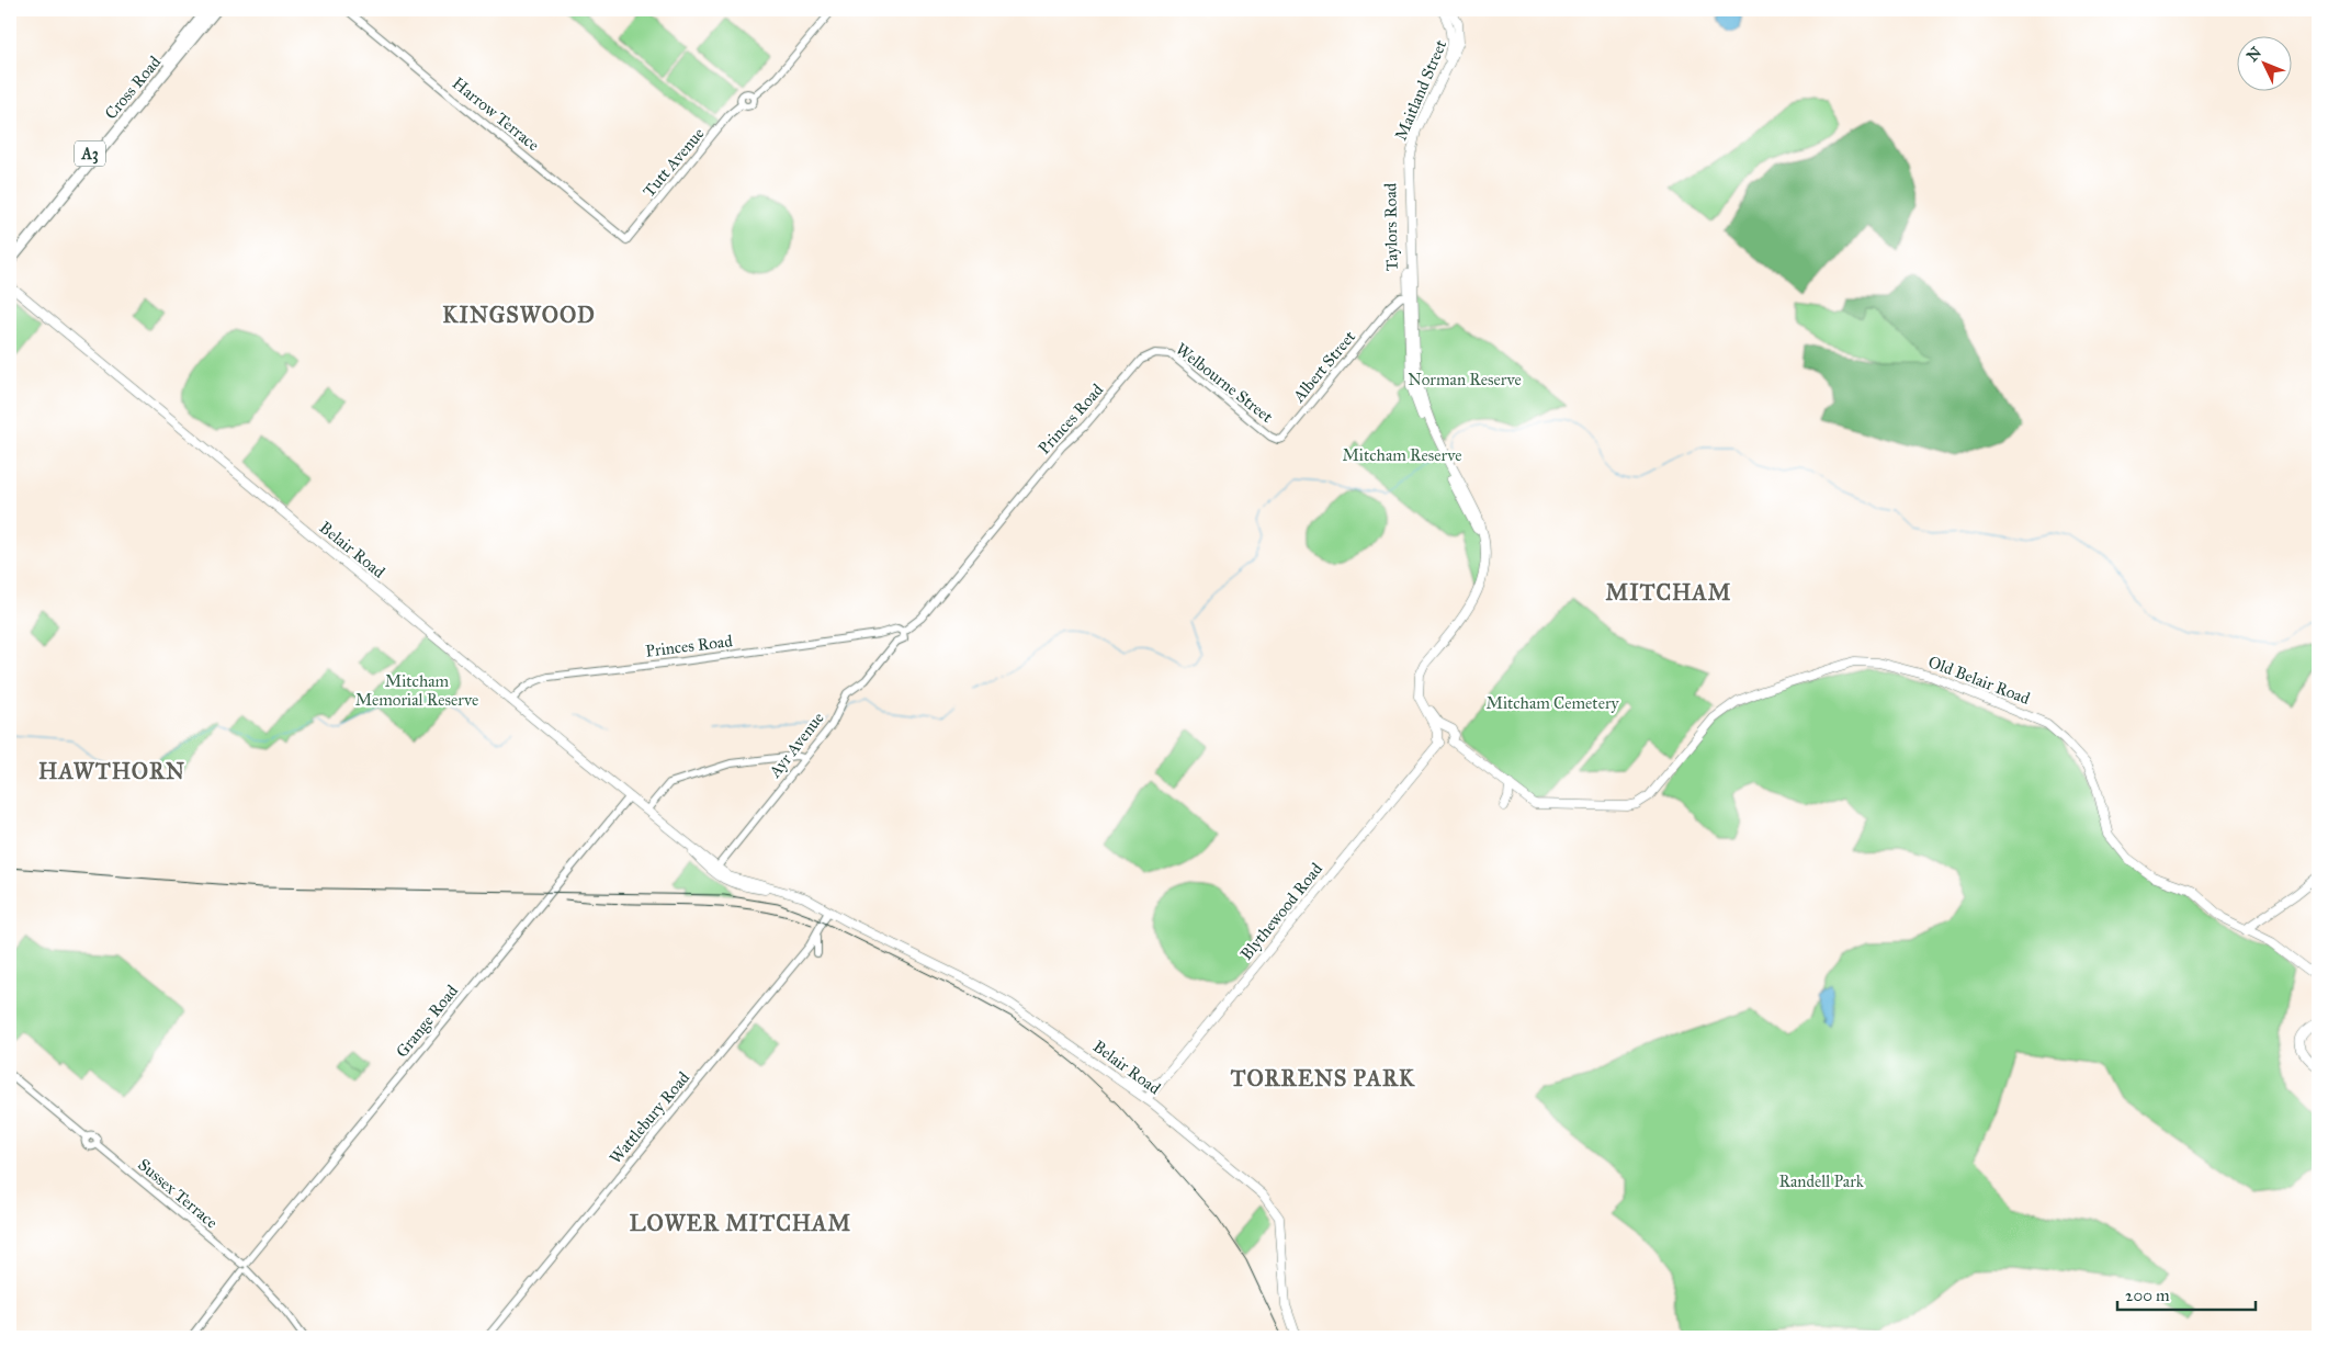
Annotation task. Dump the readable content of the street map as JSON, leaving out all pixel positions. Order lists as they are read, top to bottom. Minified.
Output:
{"streets":{"highway":["Cross Road","A3"],"main road":["Maitland Street","Taylors Road","Belair Road","Old Belair Road","Blythewood Road"],"street":["Harrow Terrace","Tutt Avenue","Albert Street","Welbourne Street","Princes Road","Ayr Avenue","Grange Road","Wattlebury Road","Sussex Terrace"]},"crossings":[["Maitland Street","Taylors Road"],["Harrow Terrace","Tutt Avenue"],["Taylors Road","Albert Street"],["Albert Street","Welbourne Street"],["Welbourne Street","Princes Road"],["Princes Road","Belair Road"],["Princes Road","Ayr Avenue"],["Belair Road","Ayr Avenue"],["Belair Road","Blythewood Road"],["Belair Road","Grange Road"],["Belair Road","Wattlebury Road"],["Old Belair Road","Blythewood Road"],["Grange Road","Sussex Terrace"]],"districts":["KINGSWOOD","MITCHAM","HAWTHORN","TORRENS PARK","LOWER MITCHAM"],"parks":["Norman Reserve","Mitcham Reserve","Mitcham Memorial Reserve","Mitcham Cemetery","Randell Park"],"scale_bar":"200 m","north":"top left"}
